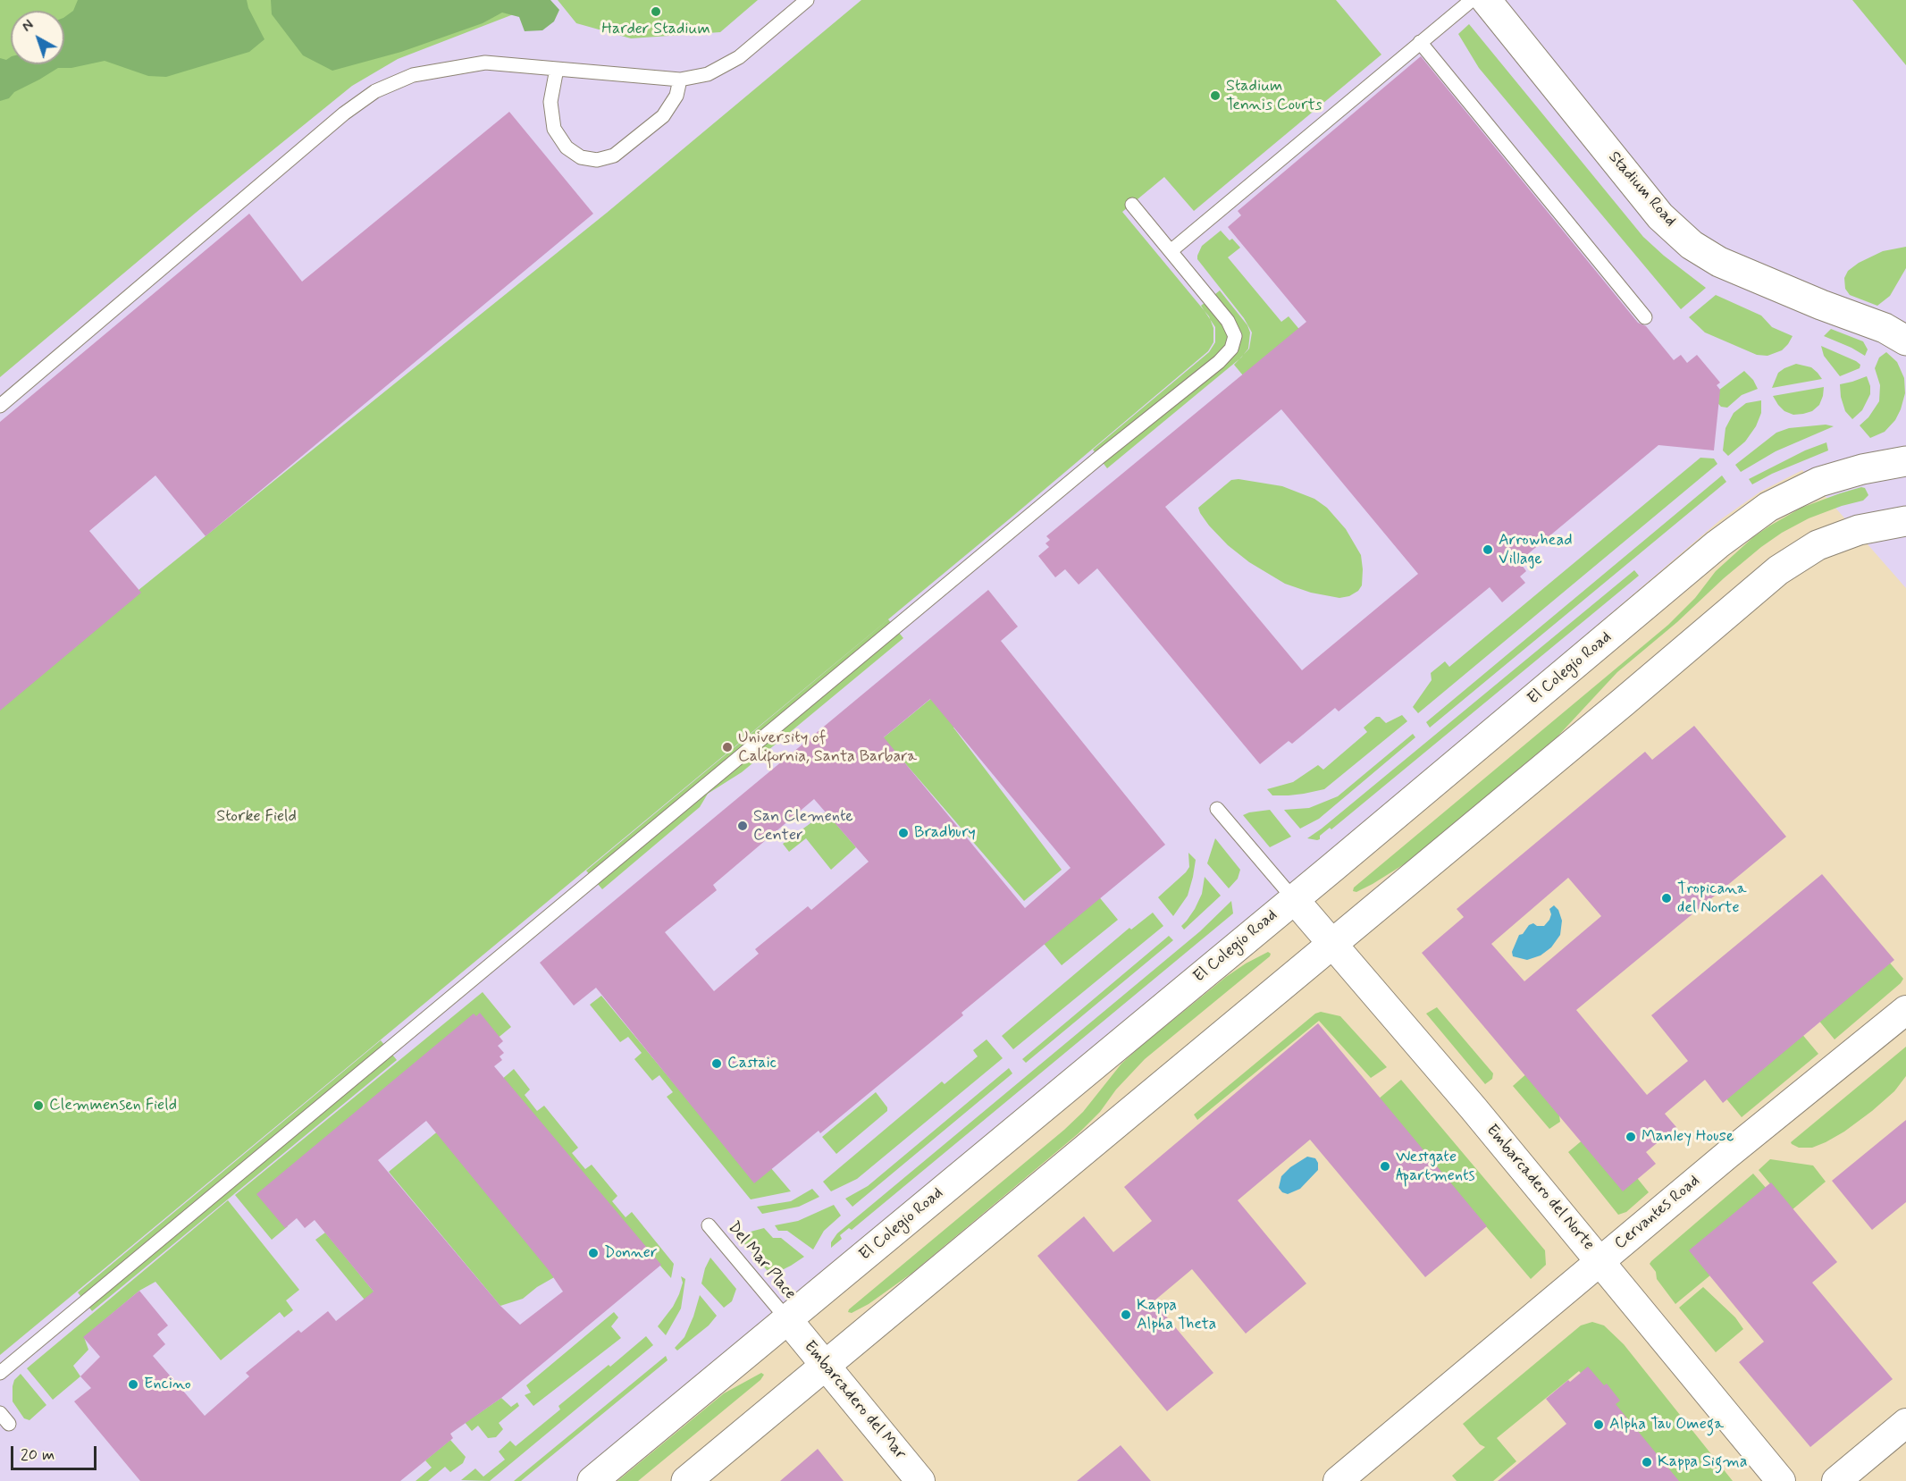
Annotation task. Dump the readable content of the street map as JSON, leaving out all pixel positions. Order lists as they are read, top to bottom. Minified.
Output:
{"streets":{"main road":["Stadium Road","El Colegio Road"],"street":["Embarcadero del Norte","Cervantes Road","Embarcadero del Mar"],"lane":["Del Mar Place"]},"crossings":[["El Colegio Road","Embarcadero del Norte"],["El Colegio Road","Del Mar Place"],["El Colegio Road","Embarcadero del Mar"],["Embarcadero del Norte","Cervantes Road"],["Del Mar Place","Embarcadero del Mar"]],"parks":["Storke Field"],"places":["Harder Stadium","Stadium Tennis Courts","Arrowhead Village","University of California, Santa Barbara","San Clemente Center","Bradbury","Tropicana del Norte","Castaic","Clemmensen Field","Manley House","Westgate Apartments","Donner","Kappa Alpha Theta","Encino","Alpha Tau Omega","Kappa Sigma"],"scale_bar":"20 m","north":"top left"}
